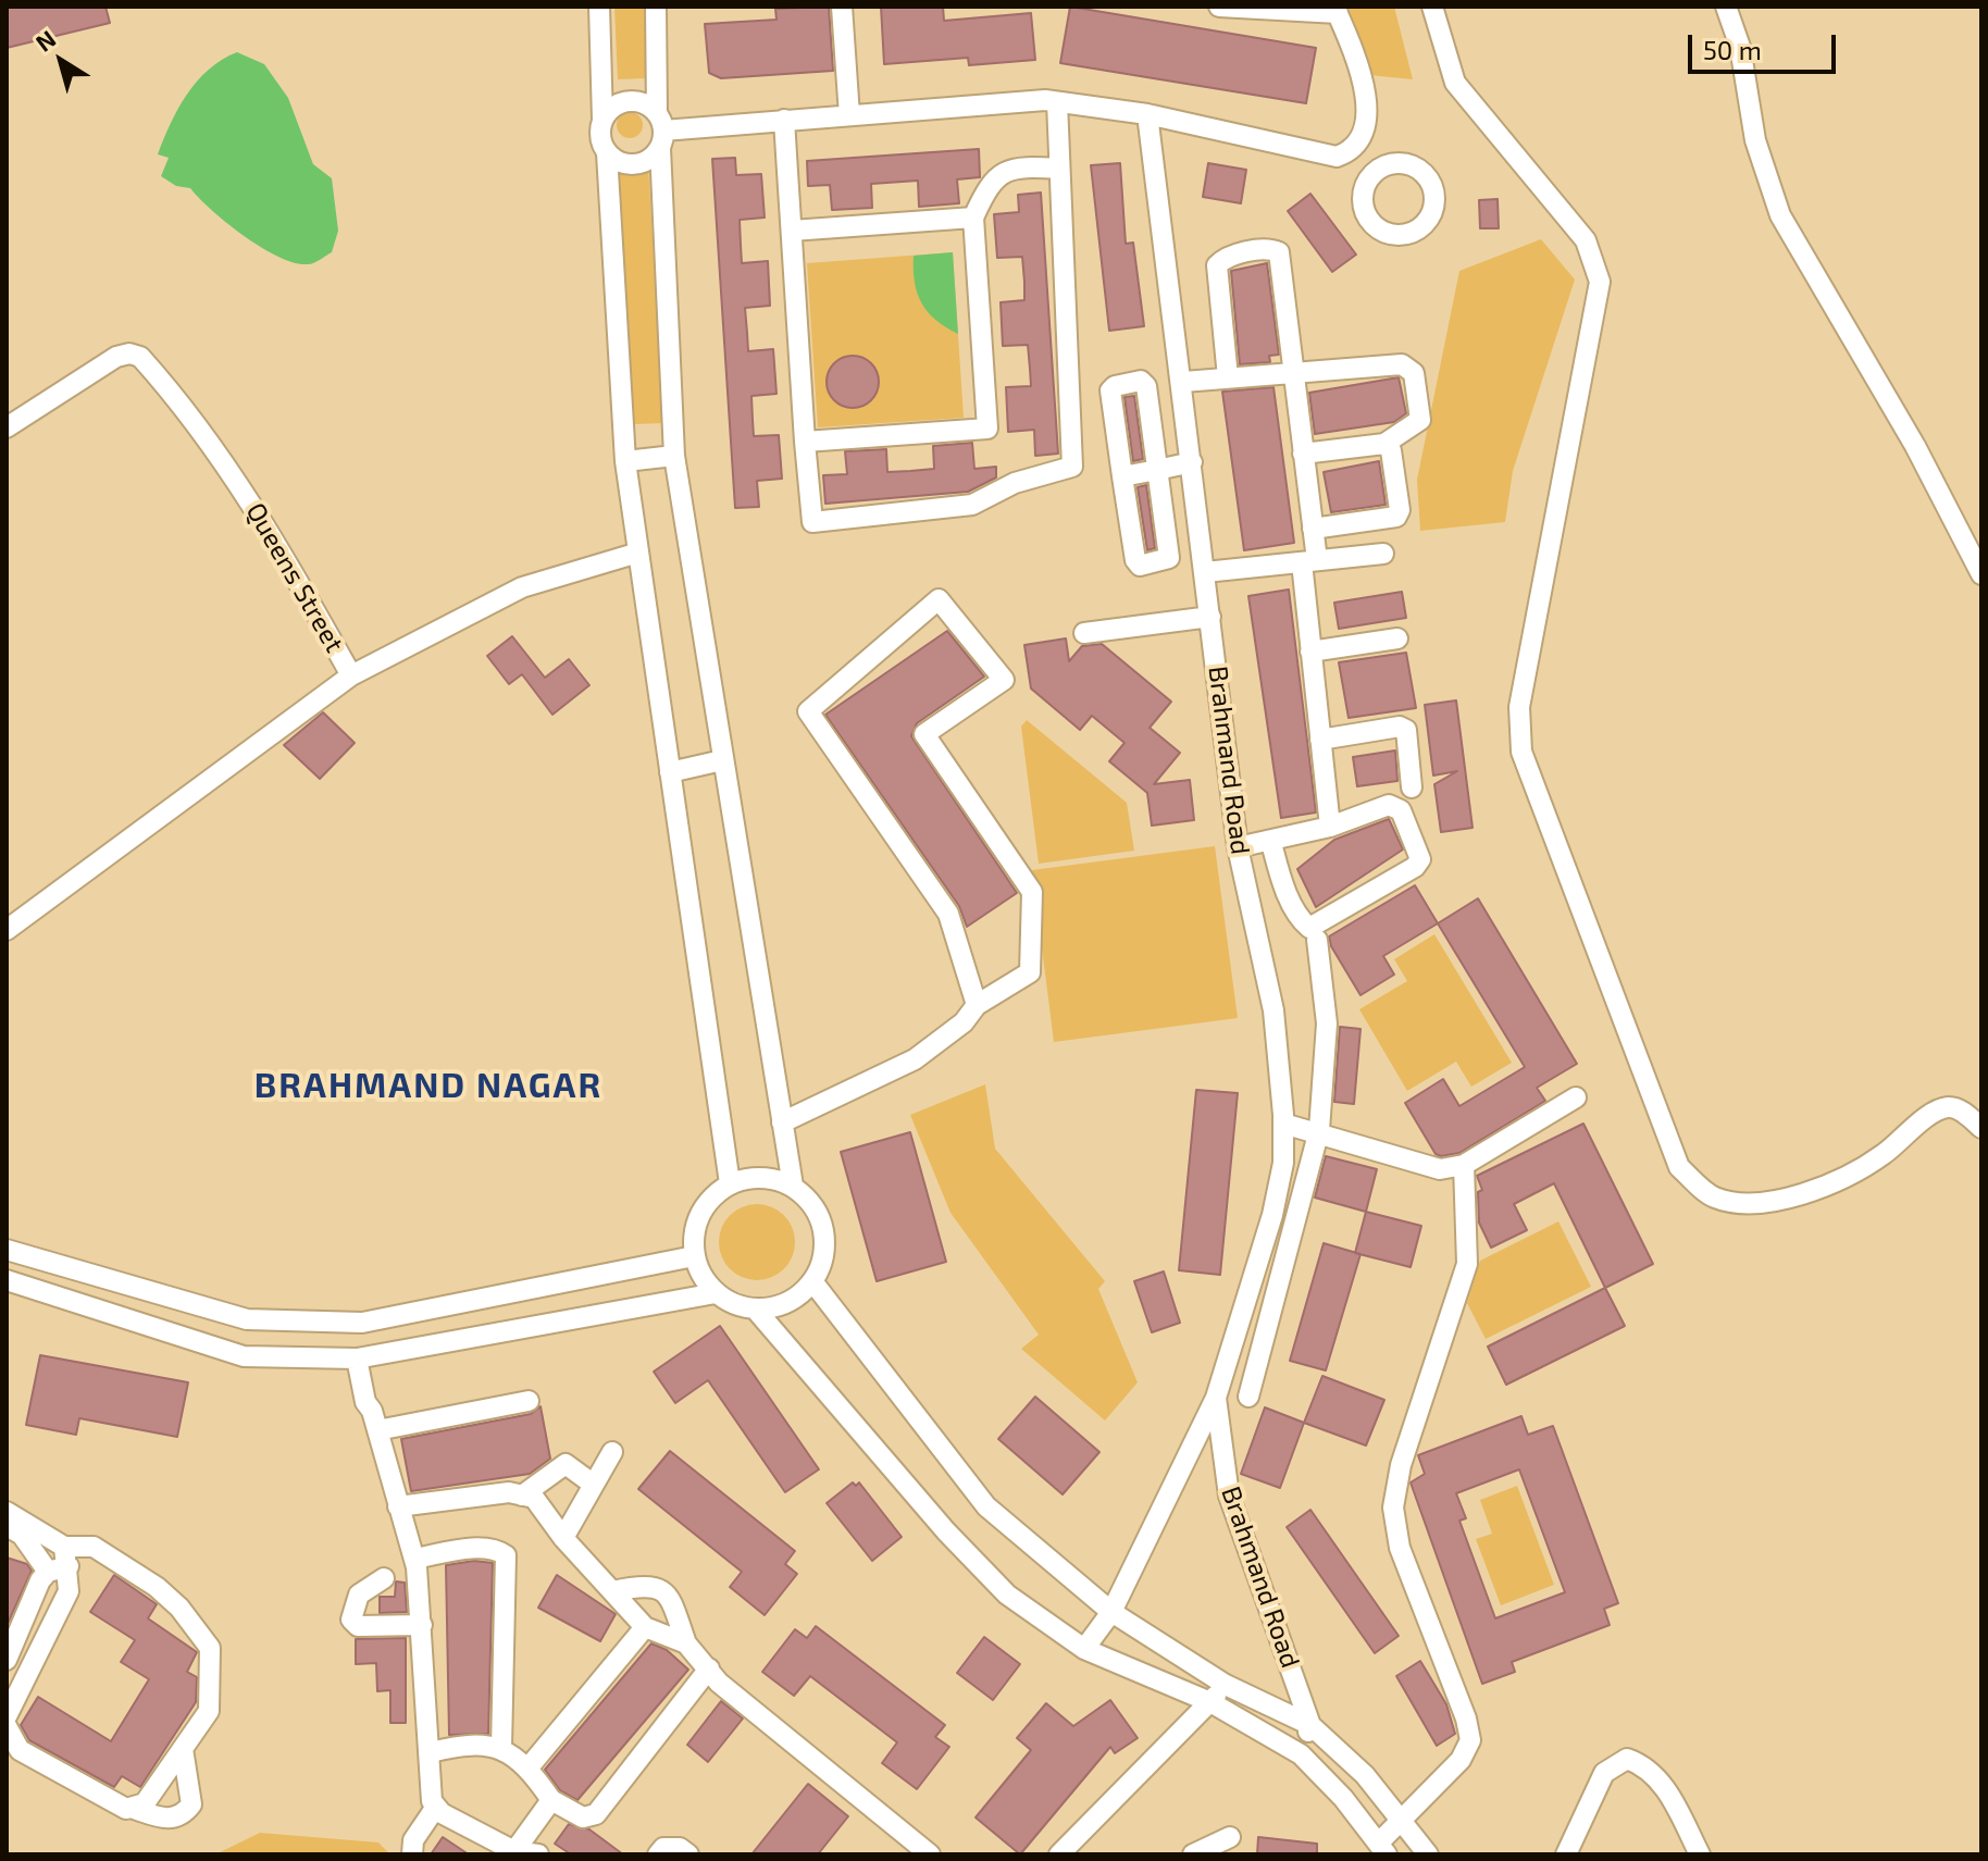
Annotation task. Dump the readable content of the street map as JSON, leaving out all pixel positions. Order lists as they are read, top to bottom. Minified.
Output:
{"streets":{"street":["Queens Street","Brahmand Road"]},"districts":["BRAHMAND NAGAR"],"scale_bar":"50 m","north":"top left"}
